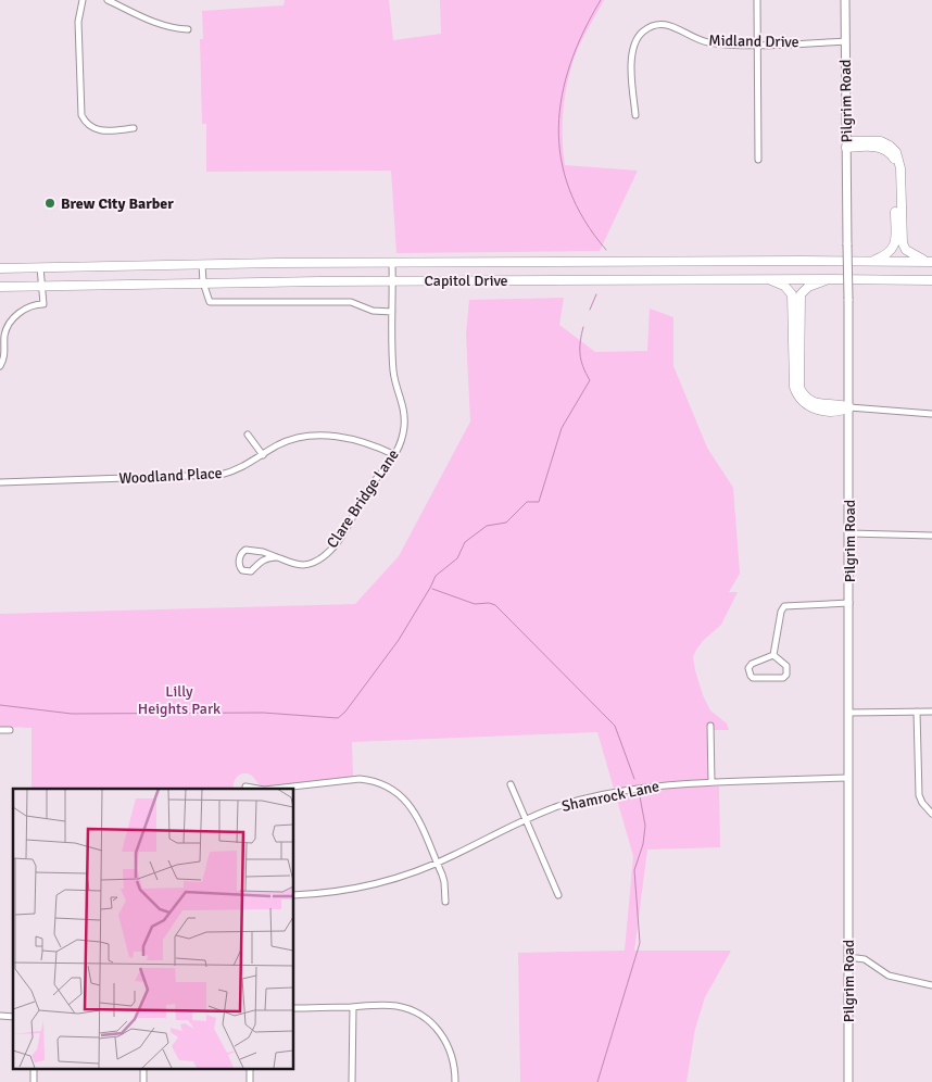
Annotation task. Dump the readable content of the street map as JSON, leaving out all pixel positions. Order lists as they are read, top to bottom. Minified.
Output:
{"streets":{"main road":["Pilgrim Road","Capitol Drive"],"street":["Midland Drive","Woodland Place","Clare Bridge Lane","Shamrock Lane"]},"crossings":[["Midland Drive","Pilgrim Road"],["Pilgrim Road","Shamrock Lane"],["Capitol Drive","Clare Bridge Lane"],["Woodland Place","Clare Bridge Lane"]],"parks":["Lilly Heights Park"],"places":["Brew City Barber"]}
